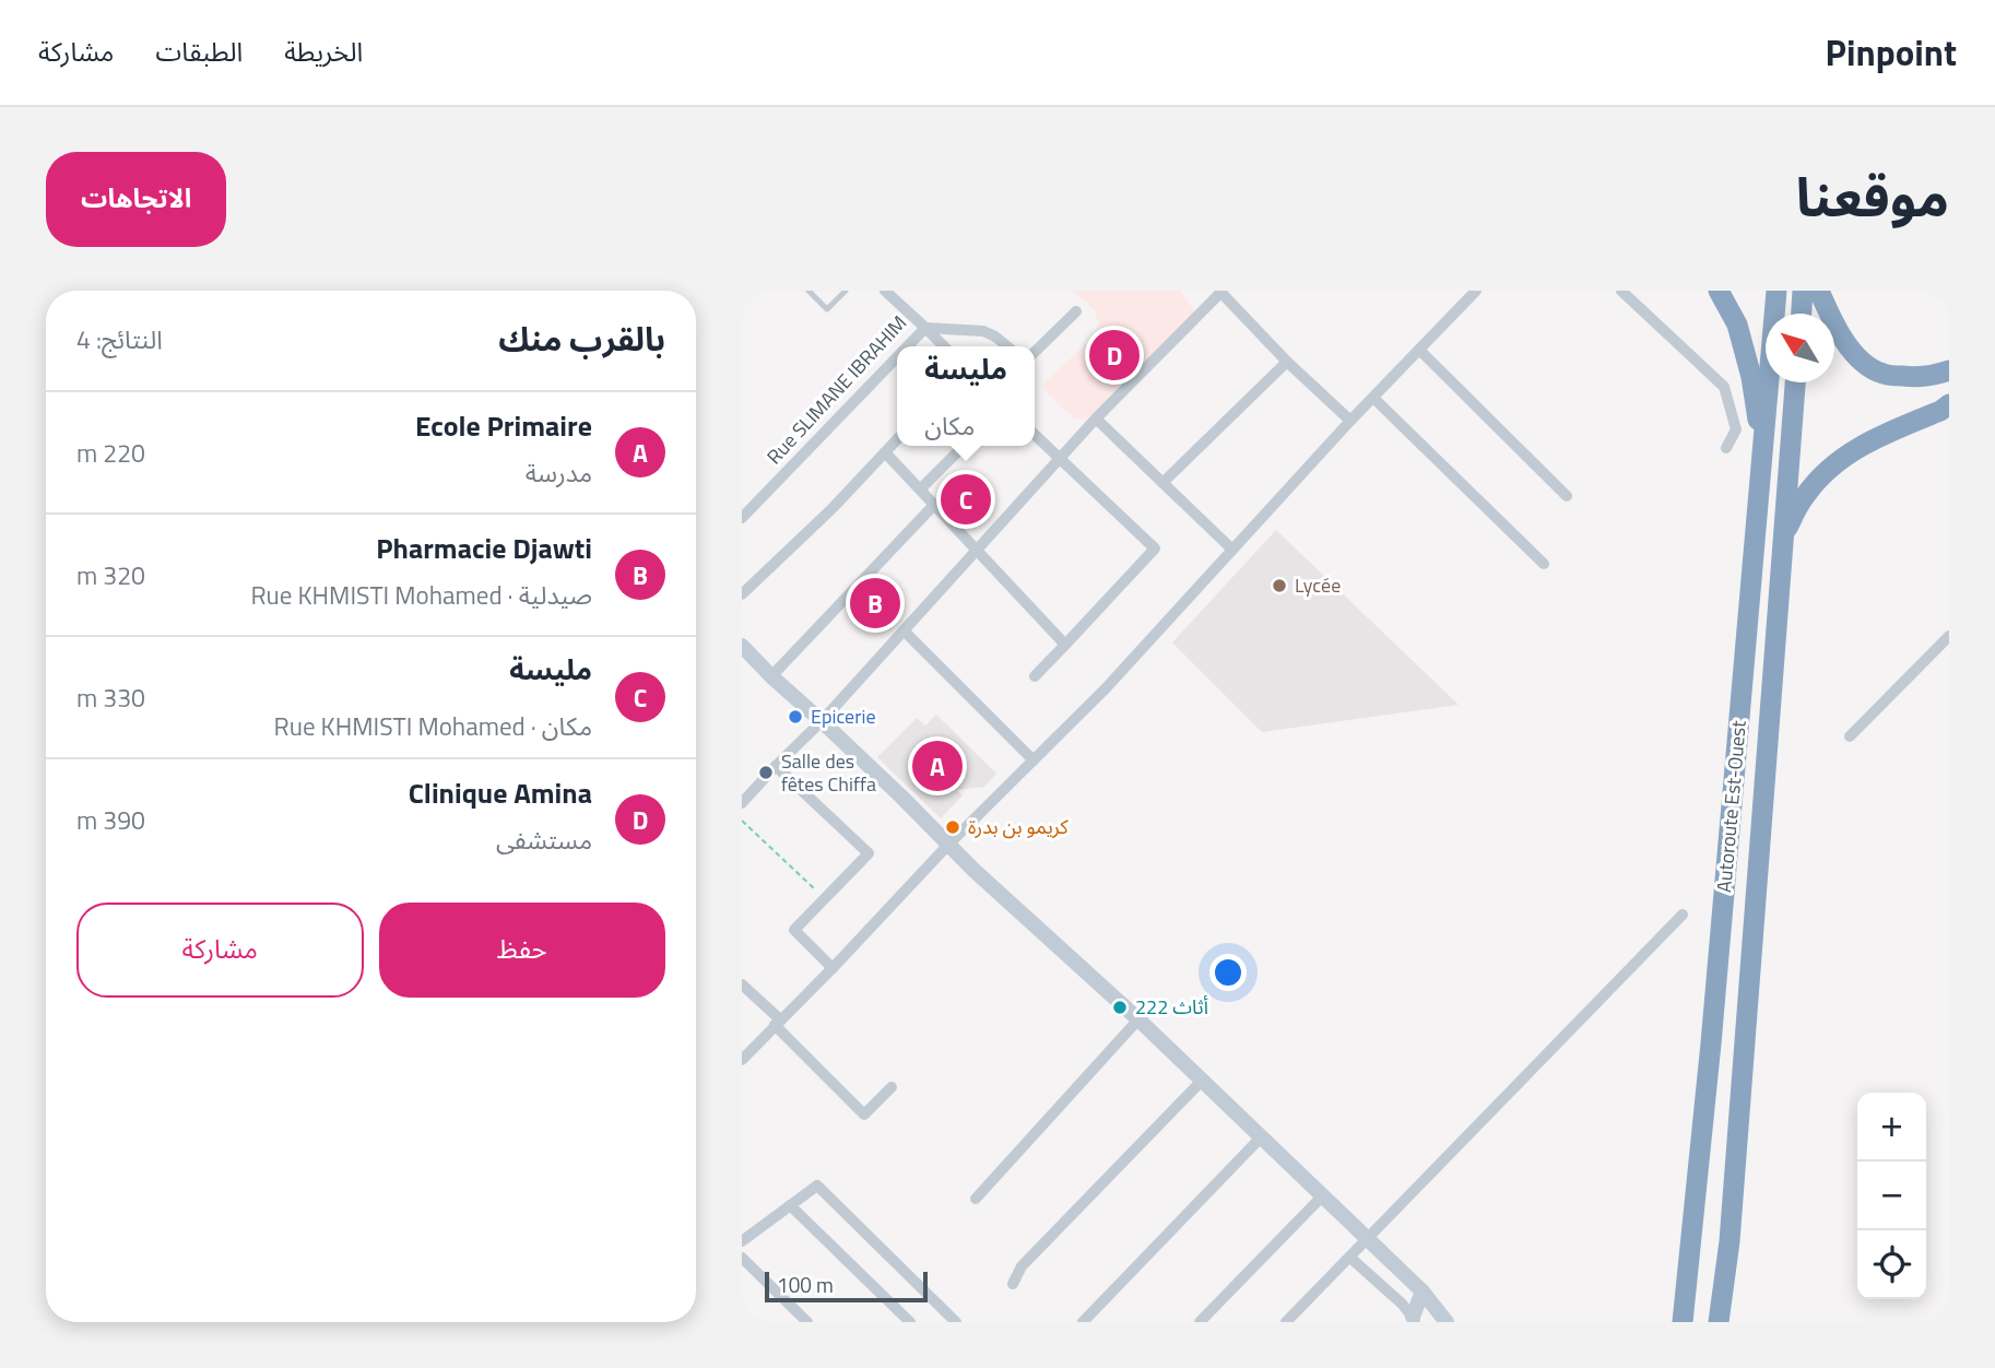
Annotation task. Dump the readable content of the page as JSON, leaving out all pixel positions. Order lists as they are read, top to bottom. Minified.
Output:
{"streets":{"highway":["Autoroute Est-Ouest"],"street":["Rue SLIMANE IBRAHIM"]},"places":["Lycée","Epicerie","Salle des fêtes Chiffa","كريمو بن بدرة","أثاث 222"],"scale_bar":"100 m","north":"top left","page":{"header":"Pinpoint","nav":["الخريطة","الطبقات","مشاركة"],"title":"موقعنا","buttons":["الاتجاهات",["حفظ","مشاركة"]],"heading":["بالقرب منك","النتائج: 4"],"pins":["D","C","B","A"],"popup":["مليسة","مكان"],"list":[{"mark":"A","name":"Ecole Primaire","note":"مدرسة","value":"220 m"},{"mark":"B","name":"Pharmacie Djawti","note":"صيدلية · Rue KHMISTI Mohamed","value":"320 m"},{"mark":"C","name":"مليسة","note":"مكان · Rue KHMISTI Mohamed","value":"330 m"},{"mark":"D","name":"Clinique Amina","note":"مستشفى","value":"390 m"}],"map_buttons":["+","−"],"scale":"100 m"}}
